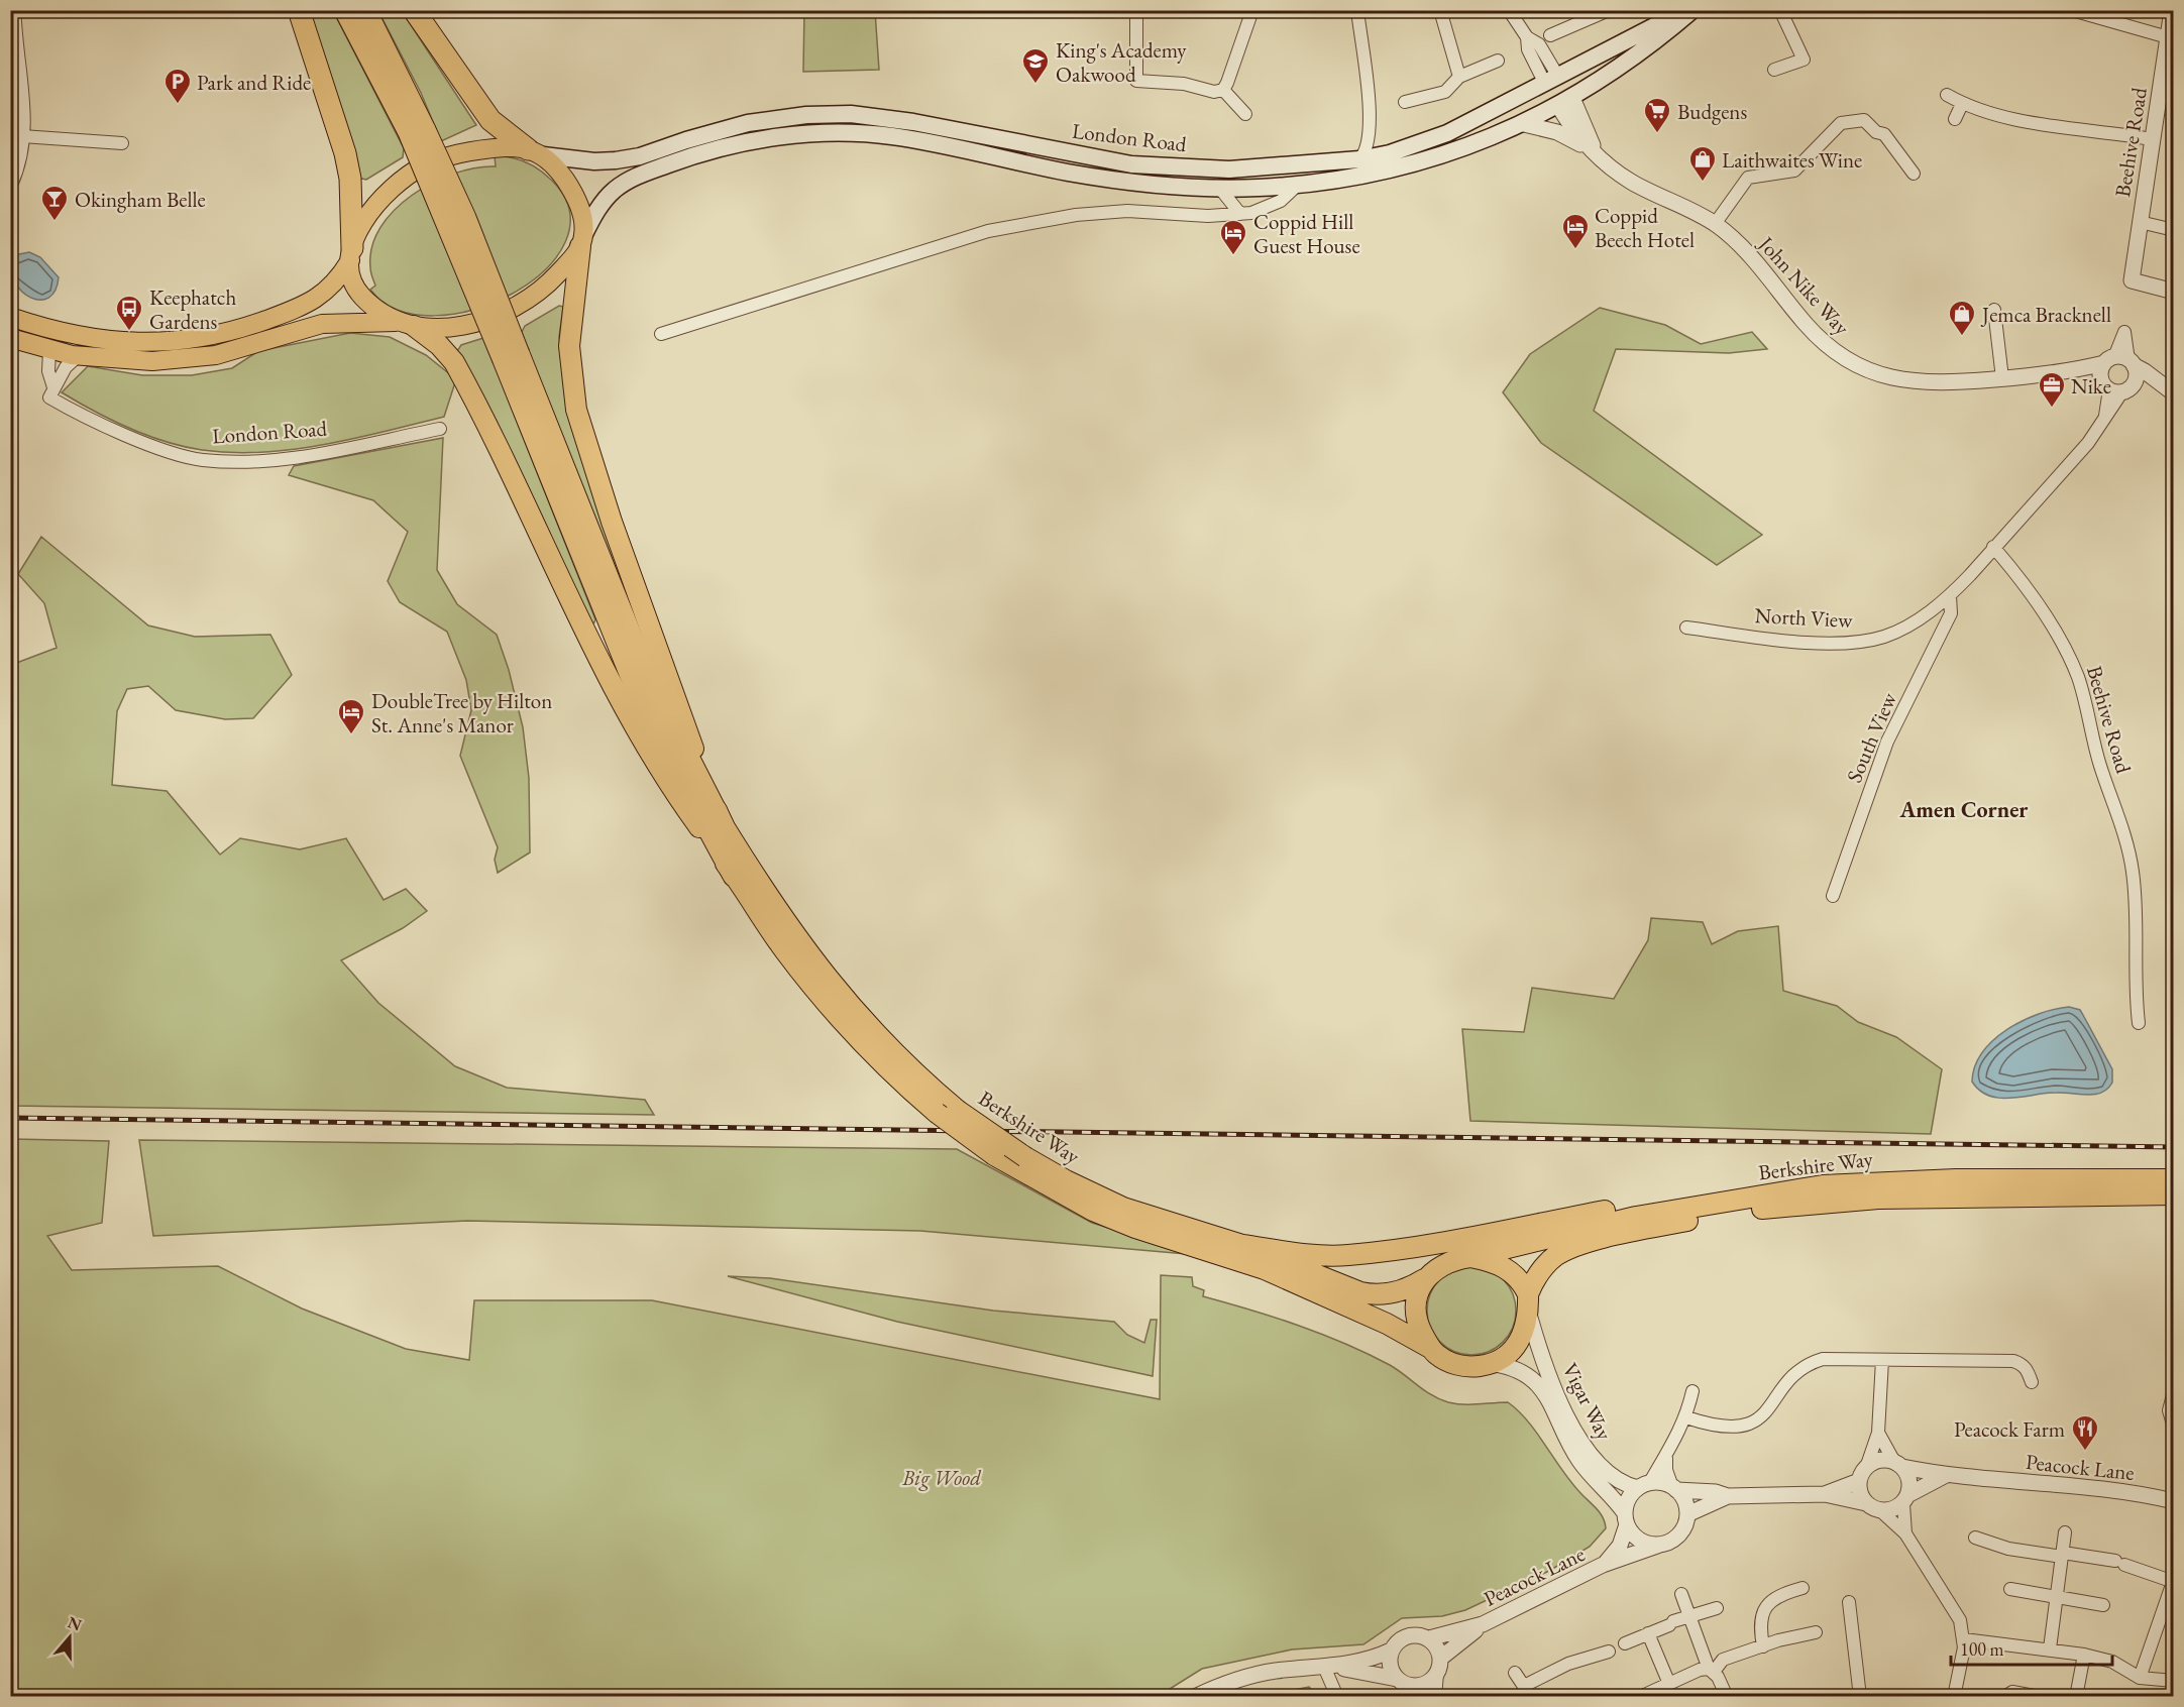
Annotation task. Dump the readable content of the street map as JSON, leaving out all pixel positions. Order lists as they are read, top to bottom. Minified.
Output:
{"streets":{"highway":["Berkshire Way"],"main road":["London Road"],"street":["Beehive Road","John Nike Way","North View","South View","Vigar Way","Peacock Lane"]},"crossings":[["London Road","John Nike Way"],["London Road","Berkshire Way"],["Beehive Road","North View"],["North View","South View"],["Berkshire Way","Vigar Way"],["Vigar Way","Peacock Lane"]],"districts":["Amen Corner"],"parks":["Big Wood"],"places":{"school or university":["King's Academy Oakwood"],"parking":["Park and Ride"],"supermarket":["Budgens"],"shop":["Laithwaites Wine","Jemca Bracknell"],"bar":["Okingham Belle"],"hotel":["Coppid Beech Hotel","Coppid Hill Guest House","DoubleTree by Hilton St. Anne's Manor"],"bus stop":["Keephatch Gardens"],"office":["Nike"],"restaurant":["Peacock Farm"]},"scale_bar":"100 m","north":"top"}
